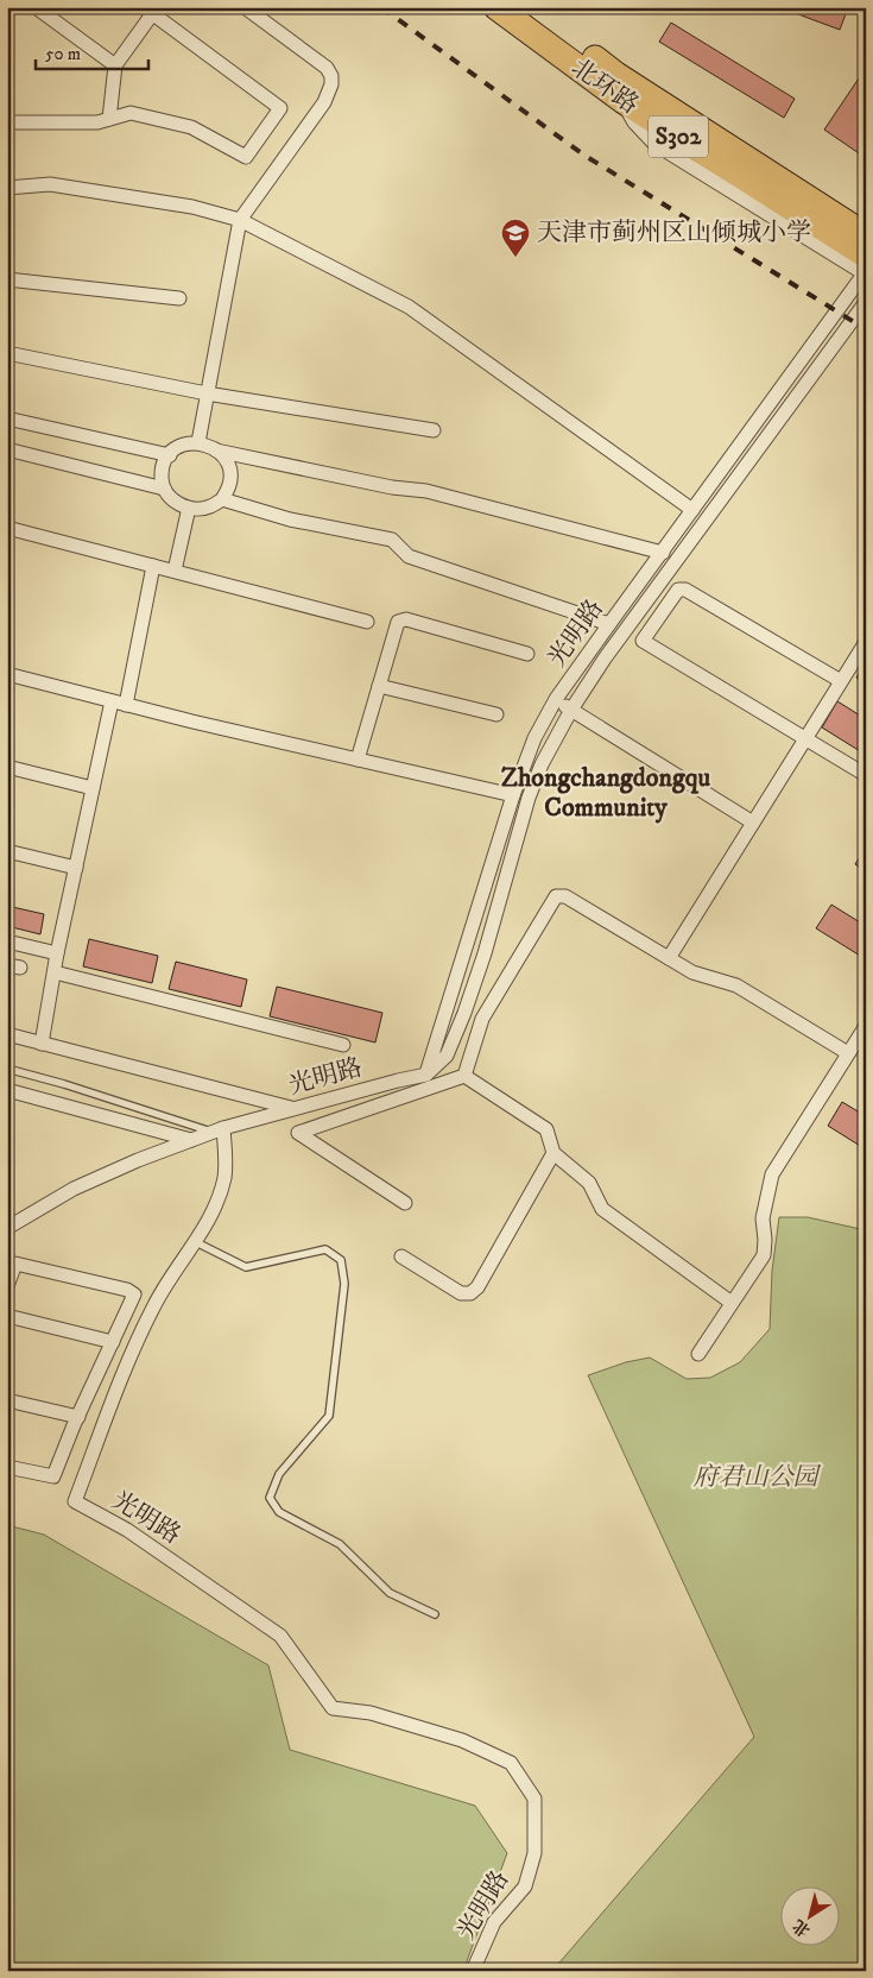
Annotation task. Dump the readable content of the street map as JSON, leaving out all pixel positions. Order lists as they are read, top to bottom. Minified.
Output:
{"streets":{"highway":["北环路","S302"],"street":["光明路"]},"crossings":[["北环路","光明路"]],"districts":["Zhongchangdongqu Community"],"parks":["府君山公园"],"places":{"school or university":["天津市蓟州区山倾城小学"]},"scale_bar":"50 m","north":"bottom left"}
